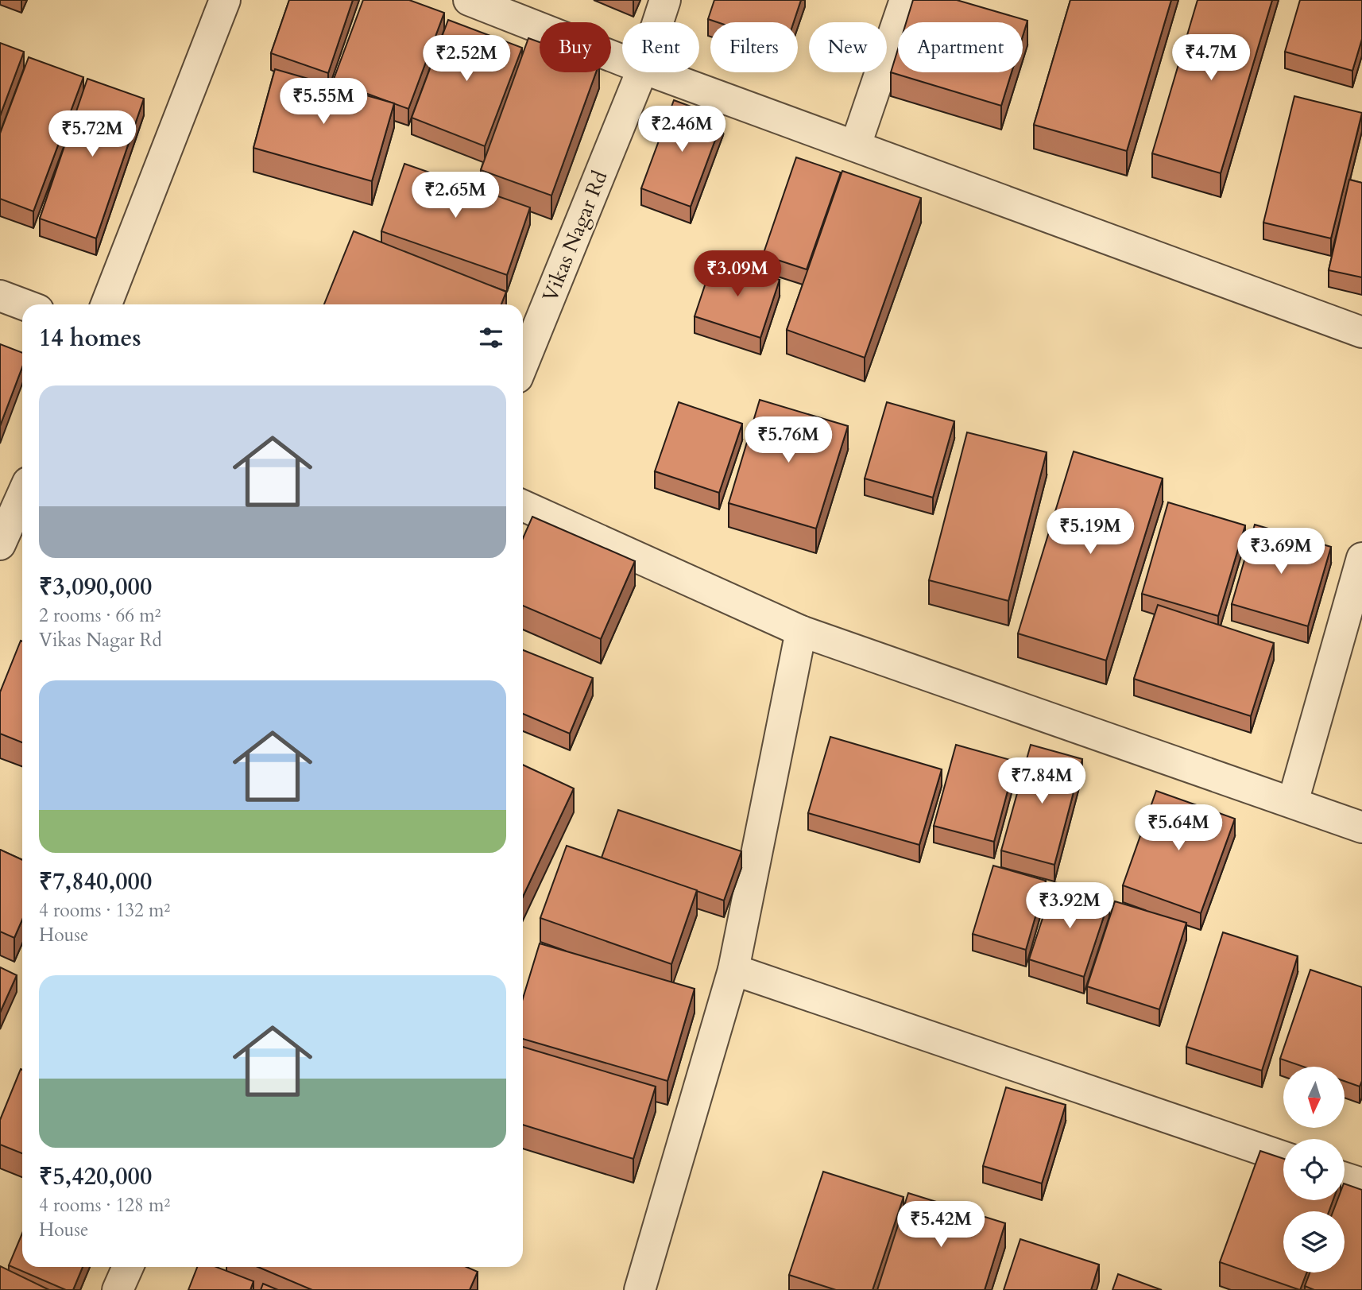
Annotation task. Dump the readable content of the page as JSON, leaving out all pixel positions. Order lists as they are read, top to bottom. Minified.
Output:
{"streets":{"street":["Vikas Nagar Rd"]},"north":"bottom","page":{"chip":["Buy","Rent","Filters","New","Apartment"],"price":["₹4.7M","₹2.52M","₹5.55M","₹2.46M","₹5.72M","₹2.65M","₹3.09M","₹5.76M","₹5.19M","₹3.69M","₹7.84M","₹5.64M","₹3.92M","₹5.42M"],"heading":"14 homes","list":[{"name":"₹3,090,000","note":"2 rooms · 66 m² · Vikas Nagar Rd"},{"name":"₹7,840,000","note":"4 rooms · 132 m² · House"},{"name":"₹5,420,000","note":"4 rooms · 128 m² · House"}]}}
